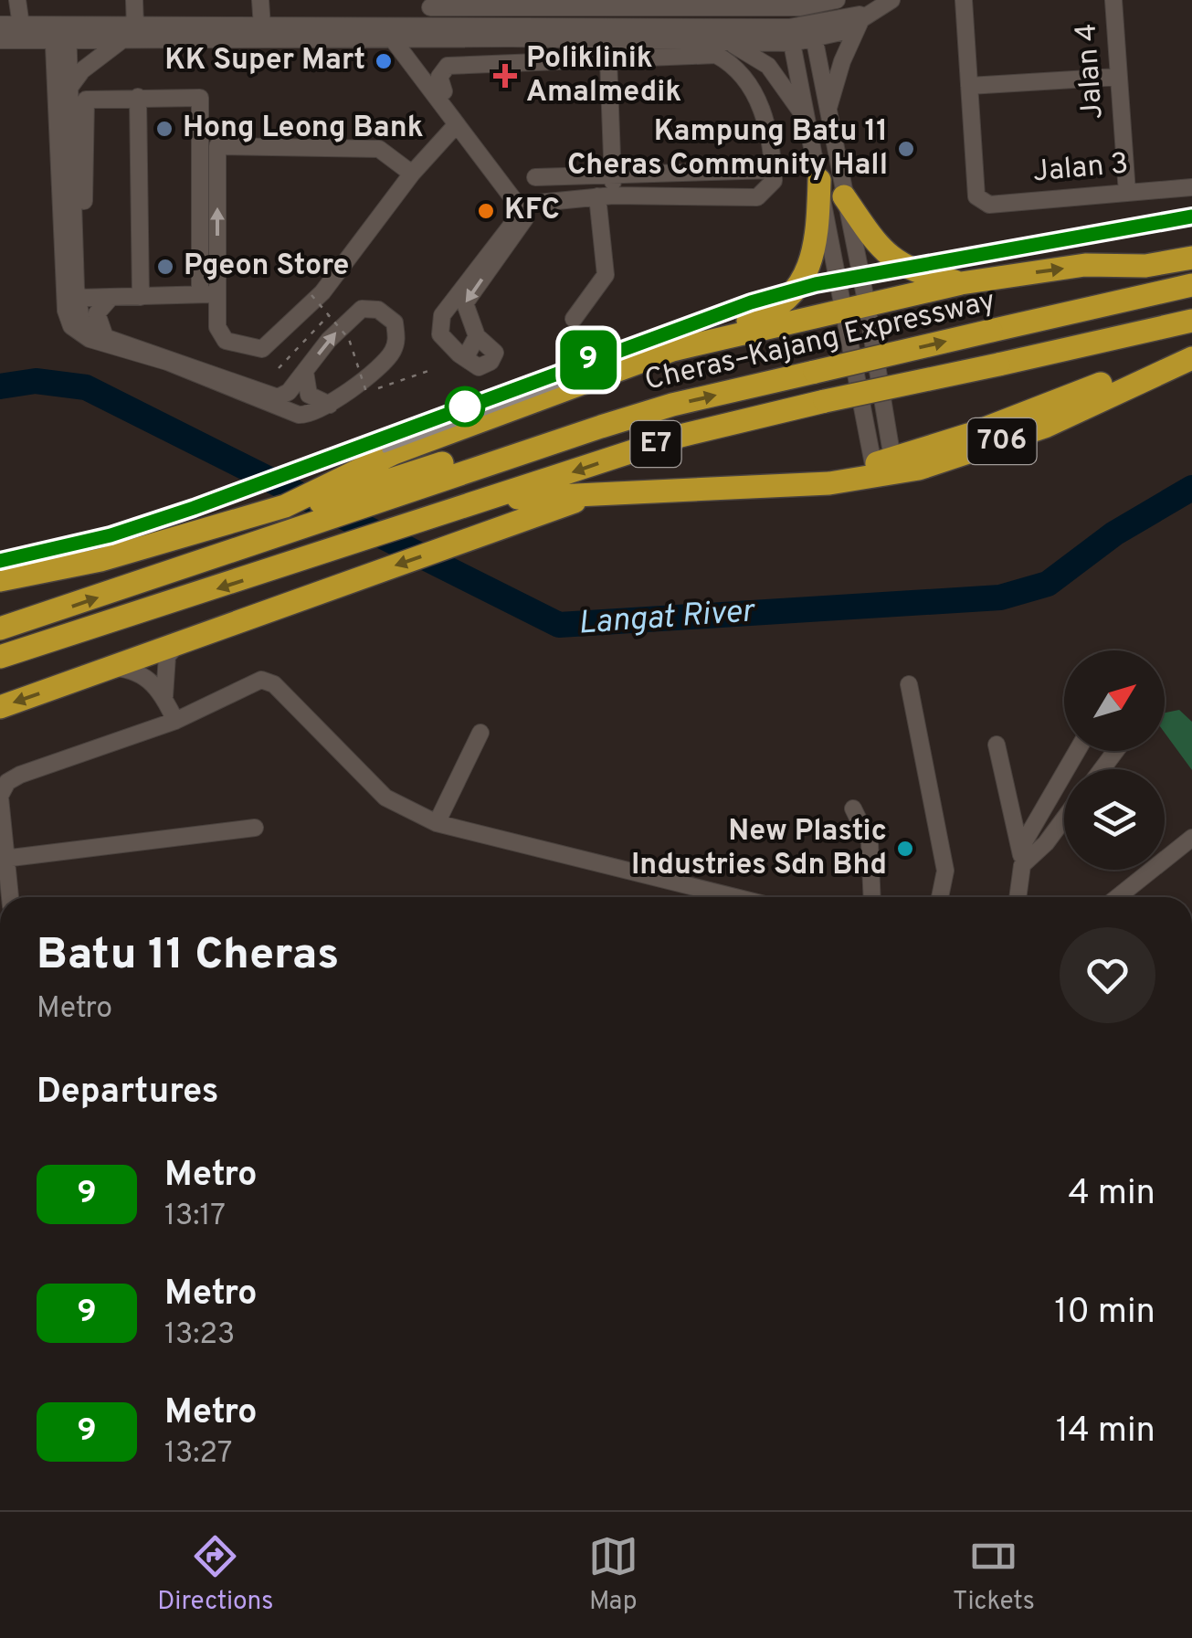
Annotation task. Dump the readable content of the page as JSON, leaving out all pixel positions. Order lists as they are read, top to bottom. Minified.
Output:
{"streets":{"highway":["Cheras–Kajang Expressway","706","E7"],"street":["Jalan 4","Jalan 3"]},"crossings":[["Jalan 4","Jalan 3"]],"water":["Langat River"],"places":{"other":["KK Super Mart","Hong Leong Bank","Kampung Batu 11 Cheras Community Hall","KFC","Pgeon Store","New Plastic Industries Sdn Bhd"],"health":["Poliklinik Amalmedik"]},"lines":["metro line 9"],"north":"top right","page":{"on_map":"9","heading":[["Batu 11 Cheras","Metro"],"Departures"],"list":[{"mark":"9","name":"Metro","note":"13:17","value":"4 min"},{"mark":"9","name":"Metro","note":"13:23","value":"10 min"},{"mark":"9","name":"Metro","note":"13:27","value":"14 min"}],"tabs":["Directions","Map","Tickets"]}}
